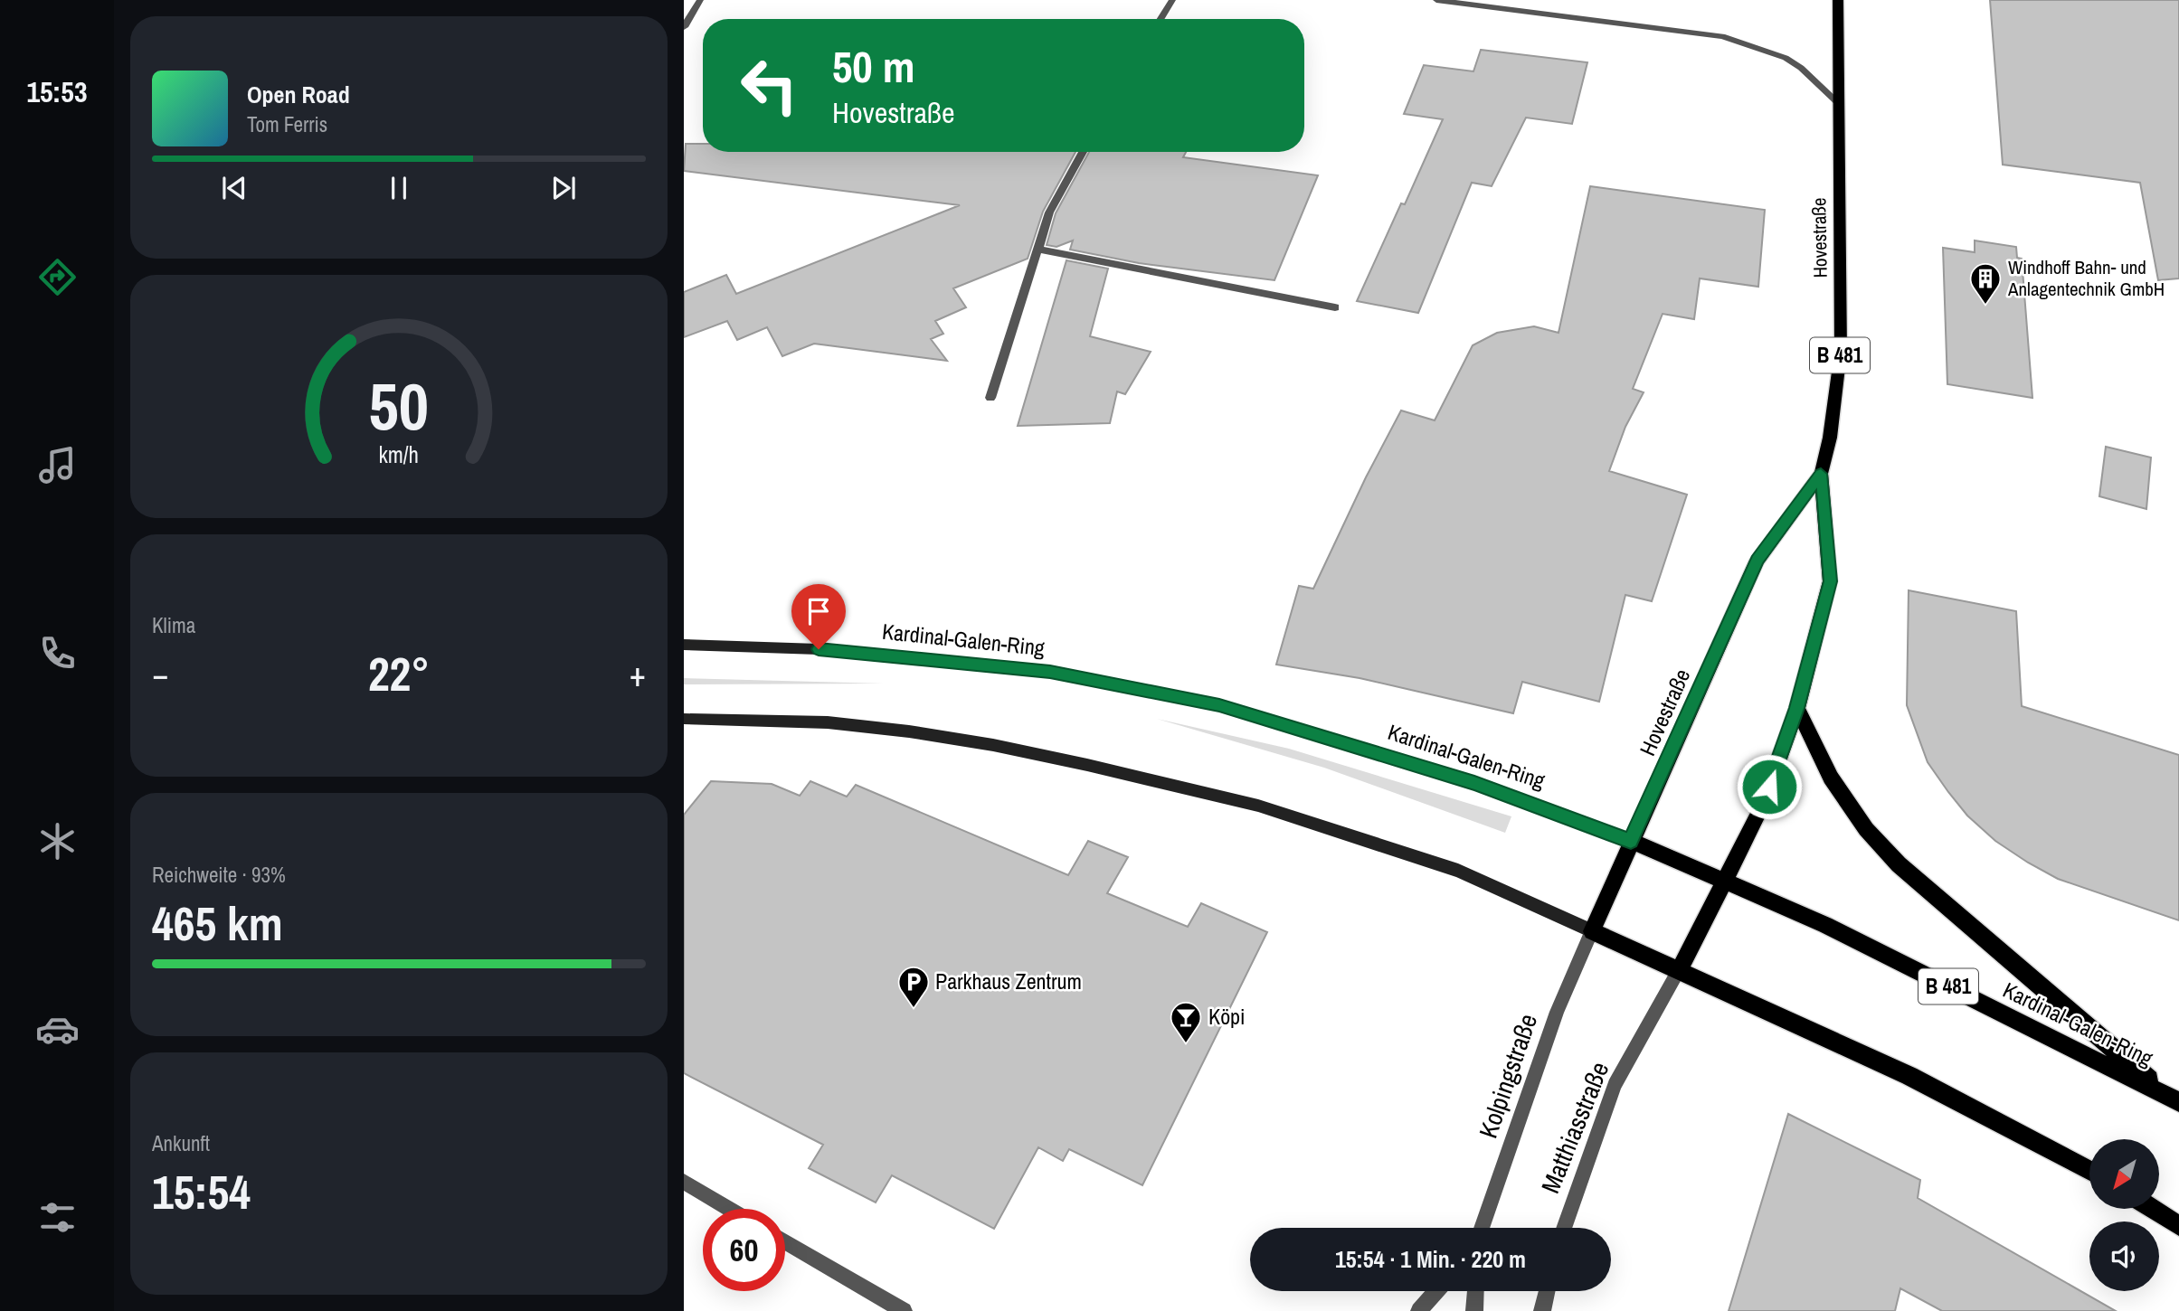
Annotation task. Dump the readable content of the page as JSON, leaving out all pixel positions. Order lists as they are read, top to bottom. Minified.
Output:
{"streets":{"main road":["Hovestraße","B 481","Kardinal-Galen-Ring"],"street":["Kolpingstraße","Matthiasstraße"]},"crossings":[["Hovestraße","B 481"],["Hovestraße","Kardinal-Galen-Ring"],["B 481","Kardinal-Galen-Ring"],["B 481","Kolpingstraße"],["B 481","Matthiasstraße"]],"places":{"building":["Windhoff Bahn- und Anlagentechnik GmbH"],"parking":["Parkhaus Zentrum"],"bar":["Köpi"]},"north":"bottom left","page":{"tabs":"15:53","turn":["50 m","Hovestraße"],"song":["Open Road","Tom Ferris"],"tile":["Klima",["Reichweite · 93%","465 km"],["Ankunft","15:54"]],"heat":["−","22°","+"],"limit":"60","trip":"15:54 · 1 Min. · 220 m","gauge":["50","km/h"]}}
